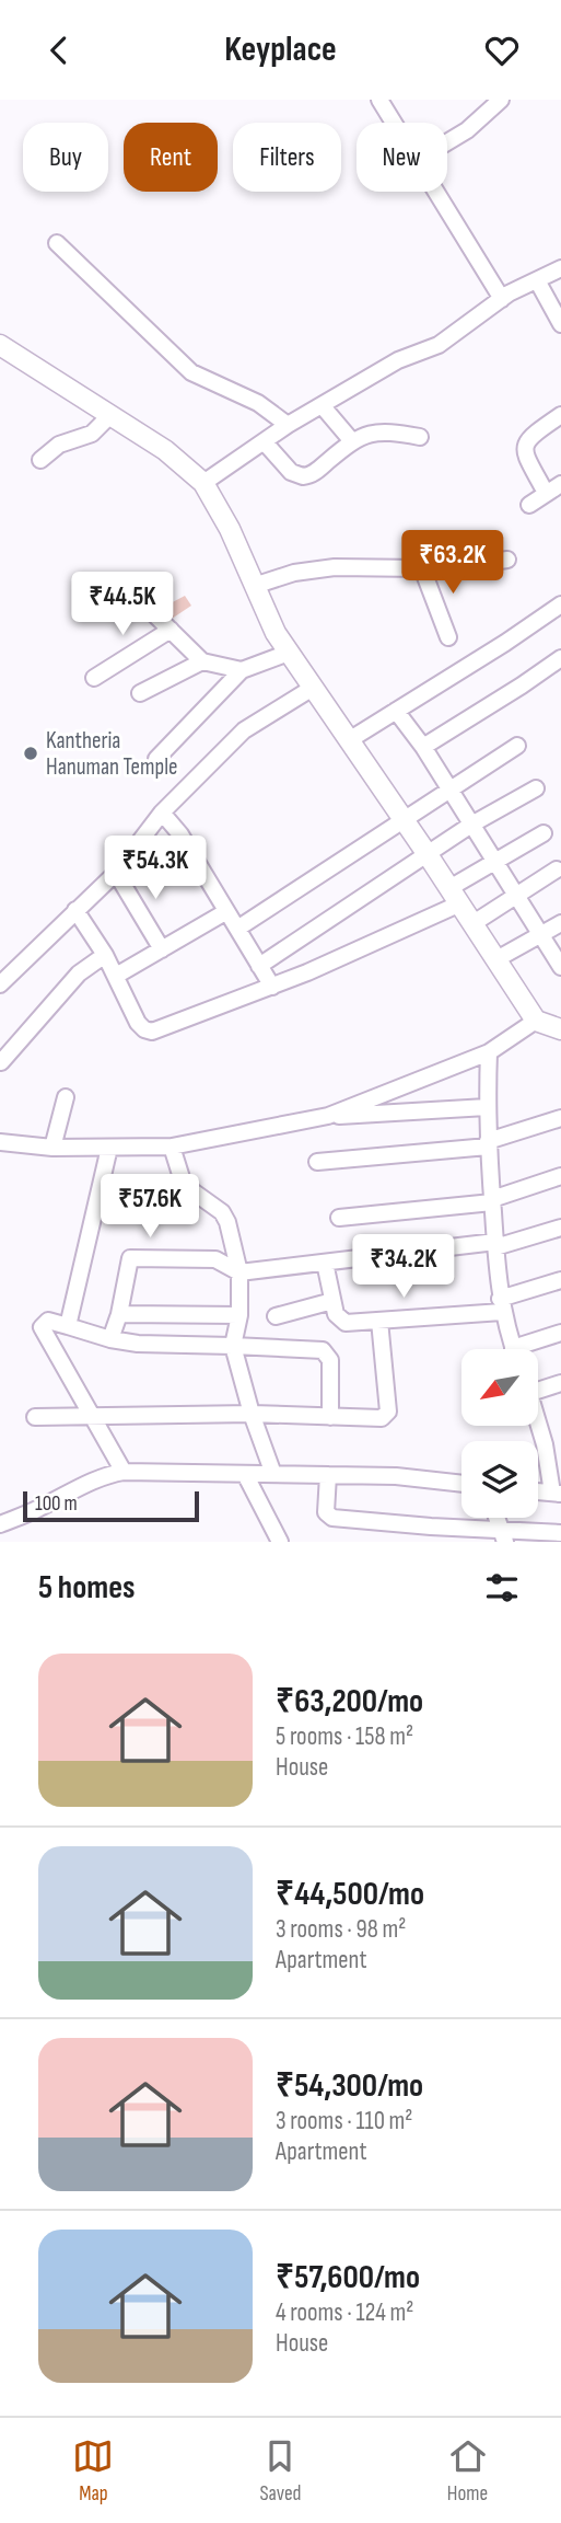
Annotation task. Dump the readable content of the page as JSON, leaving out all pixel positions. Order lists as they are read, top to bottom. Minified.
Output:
{"places":["Kantheria Hanuman Temple"],"scale_bar":"100 m","north":"bottom left","page":{"header":"Keyplace","chip":["Buy","Rent","Filters","New"],"price":["₹63.2K","₹44.5K","₹54.3K","₹57.6K","₹34.2K"],"scale":"100 m","heading":"5 homes","list":[{"name":"₹63,200/mo","note":"5 rooms · 158 m² · House"},{"name":"₹44,500/mo","note":"3 rooms · 98 m² · Apartment"},{"name":"₹54,300/mo","note":"3 rooms · 110 m² · Apartment"},{"name":"₹57,600/mo","note":"4 rooms · 124 m² · House"}],"tabs":["Map","Saved","Home"]}}
